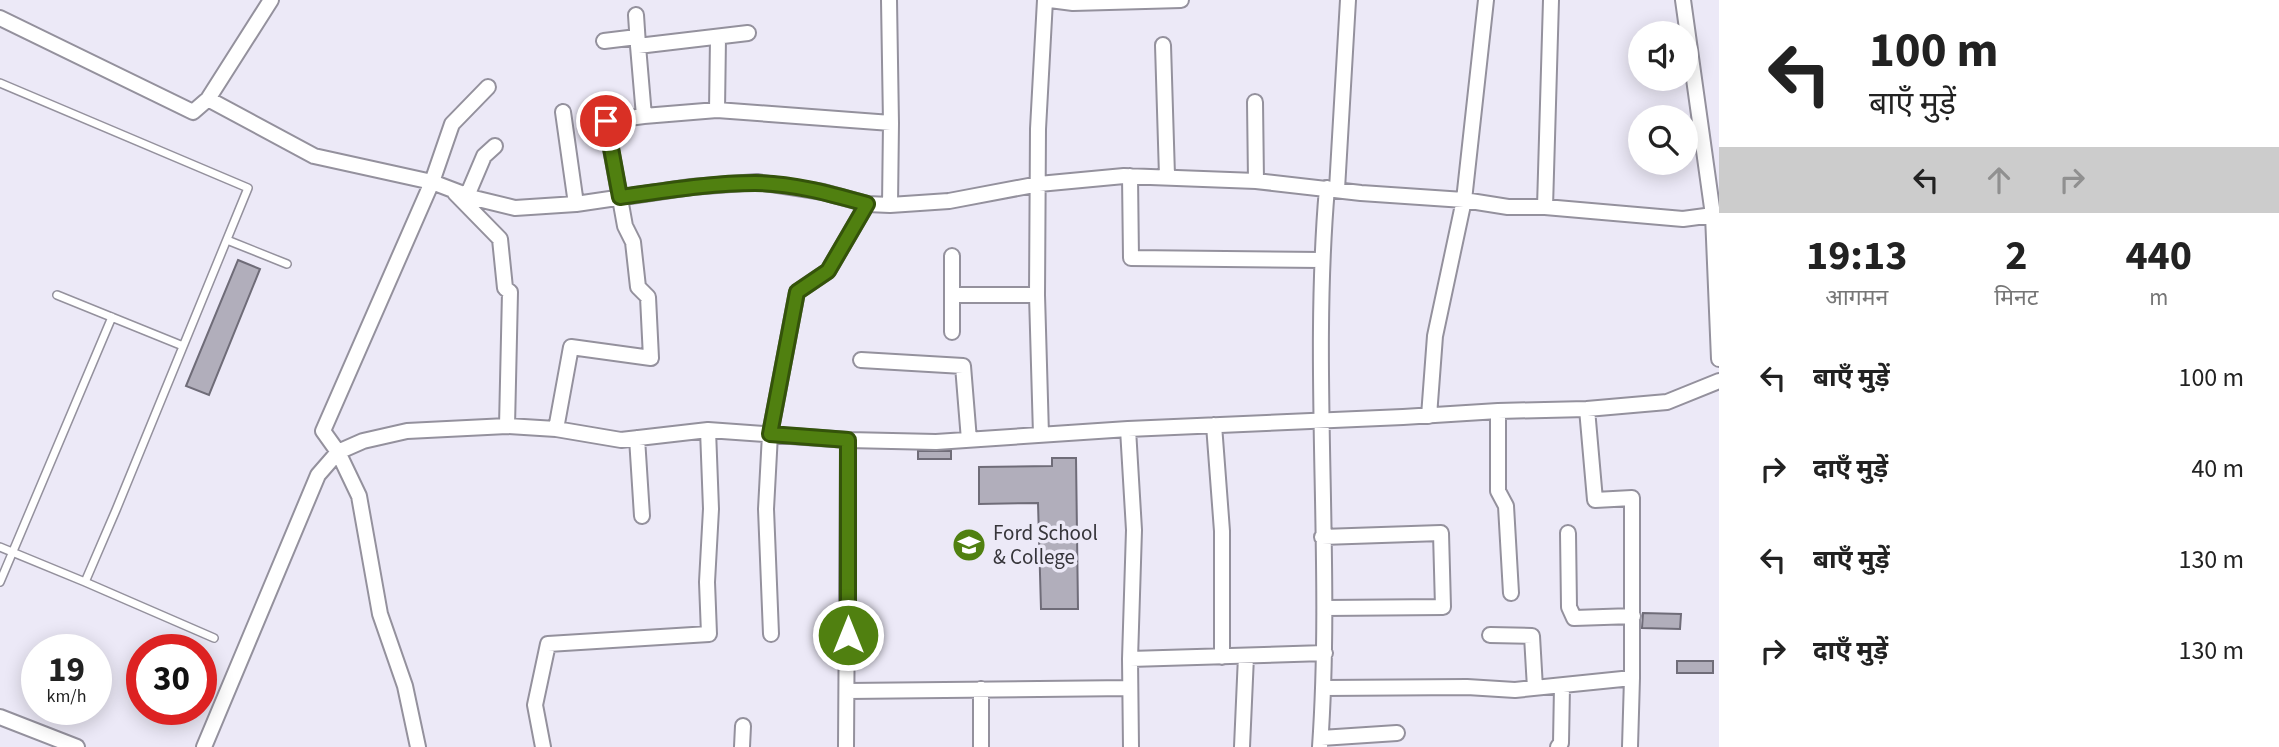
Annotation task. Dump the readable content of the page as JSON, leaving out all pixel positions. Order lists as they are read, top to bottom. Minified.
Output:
{"places":{"school or university":["Ford School & College"]},"page":{"turn":["100 m","बाएँ मुड़ें"],"eta":["19:13","आगमन","2","मिनट","440","m"],"list":[{"name":"बाएँ मुड़ें","value":"100 m"},{"name":"दाएँ मुड़ें","value":"40 m"},{"name":"बाएँ मुड़ें","value":"130 m"},{"name":"दाएँ मुड़ें","value":"130 m"}],"speed":"19 km/h","limit":"30"}}
